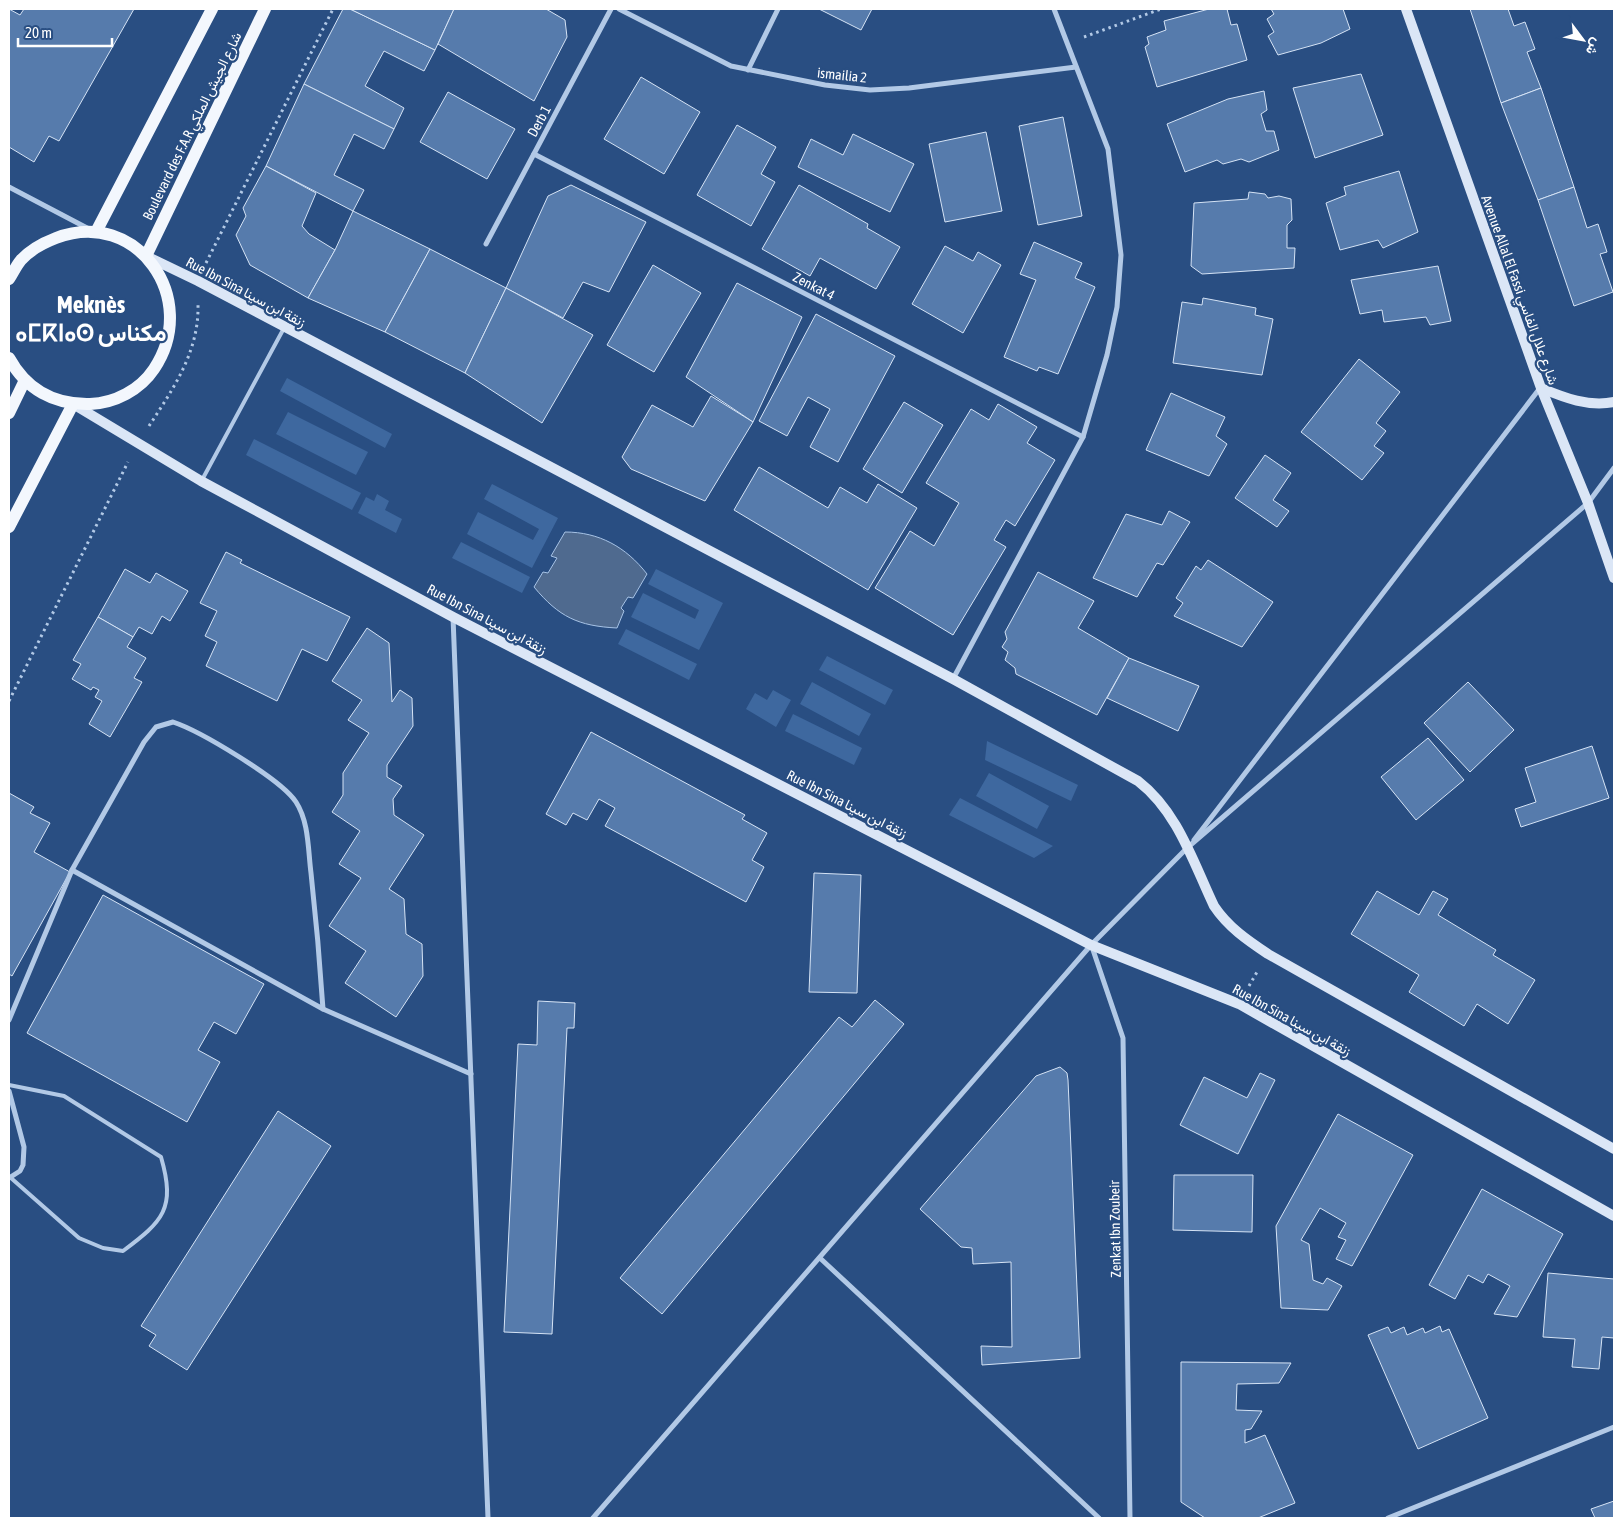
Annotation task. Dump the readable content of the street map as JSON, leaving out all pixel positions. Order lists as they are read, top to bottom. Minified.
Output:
{"streets":{"main road":["Boulevard des F.A.R شارع الجيش الملكي","Avenue Allal El Fassi شارع علال الفاسي","Rue Ibn Sina زنقة ابن سينا"],"street":["ismailia 2","Derb 1","Zenkat 4","Zenkat Ibn Zoubeir"]},"crossings":[["Derb 1","Zenkat 4"],["Boulevard des F.A.R شارع الجيش الملكي","Rue Ibn Sina زنقة ابن سينا"],["Rue Ibn Sina زنقة ابن سينا","Zenkat Ibn Zoubeir"]],"districts":["Meknès ⴰⵎⴽⵏⴰⵙ مكناس"],"scale_bar":"20 m","north":"bottom right"}
